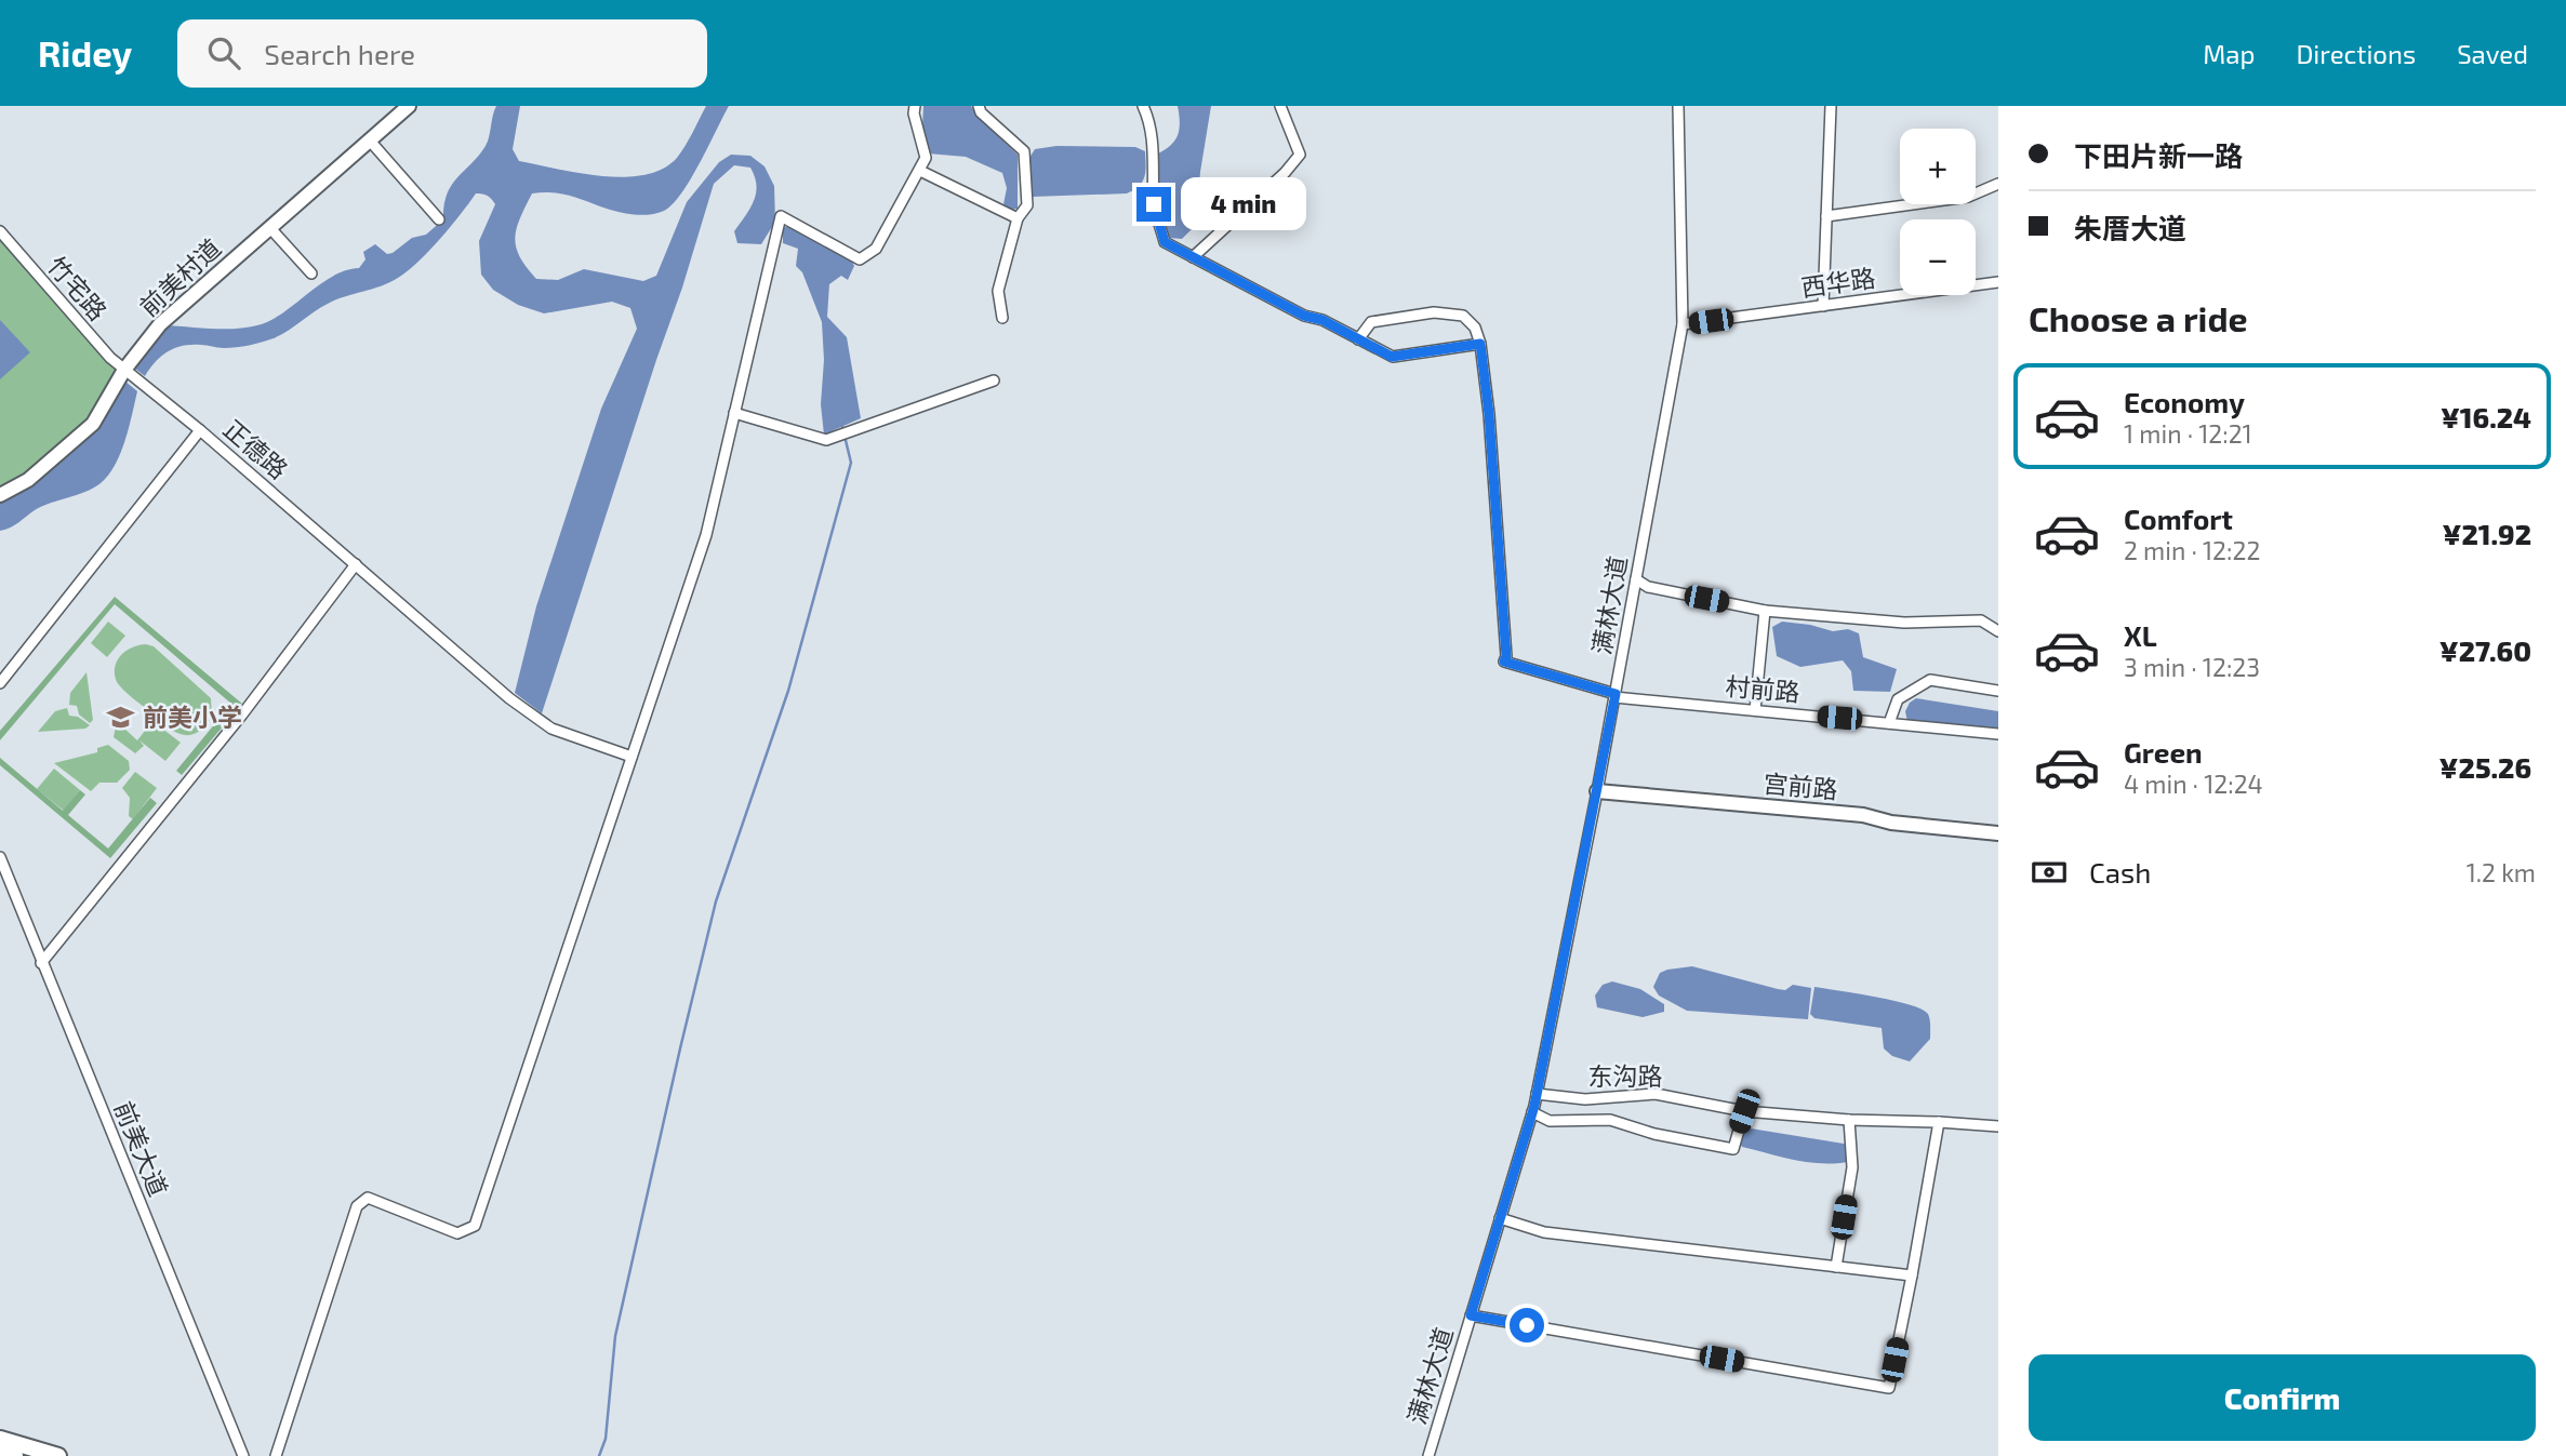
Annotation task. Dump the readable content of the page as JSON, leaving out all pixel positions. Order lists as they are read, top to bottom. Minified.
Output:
{"streets":{"street":["前美村道","西华路","竹宅路","正德路","满林大道","村前路","宫前路","东沟路","前美大道"]},"crossings":[["前美村道","竹宅路"],["前美村道","正德路"],["西华路","满林大道"],["竹宅路","正德路"],["满林大道","村前路"],["满林大道","宫前路"],["满林大道","东沟路"]],"places":{"school or university":["前美小学"]},"page":{"header":"Ridey","search":"Search here","nav":["Map","Directions","Saved"],"banner":["下田片新一路","朱厝大道"],"map_buttons":["+","−"],"bubble":"4 min","heading":"Choose a ride","list":[{"name":"Economy","note":"1 min · 12:21","value":"¥16.24"},{"name":"Comfort","note":"2 min · 12:22","value":"¥21.92"},{"name":"XL","note":"3 min · 12:23","value":"¥27.60"},{"name":"Green","note":"4 min · 12:24","value":"¥25.26"}],"pay":["Cash","1.2 km"],"buttons":"Confirm"}}
